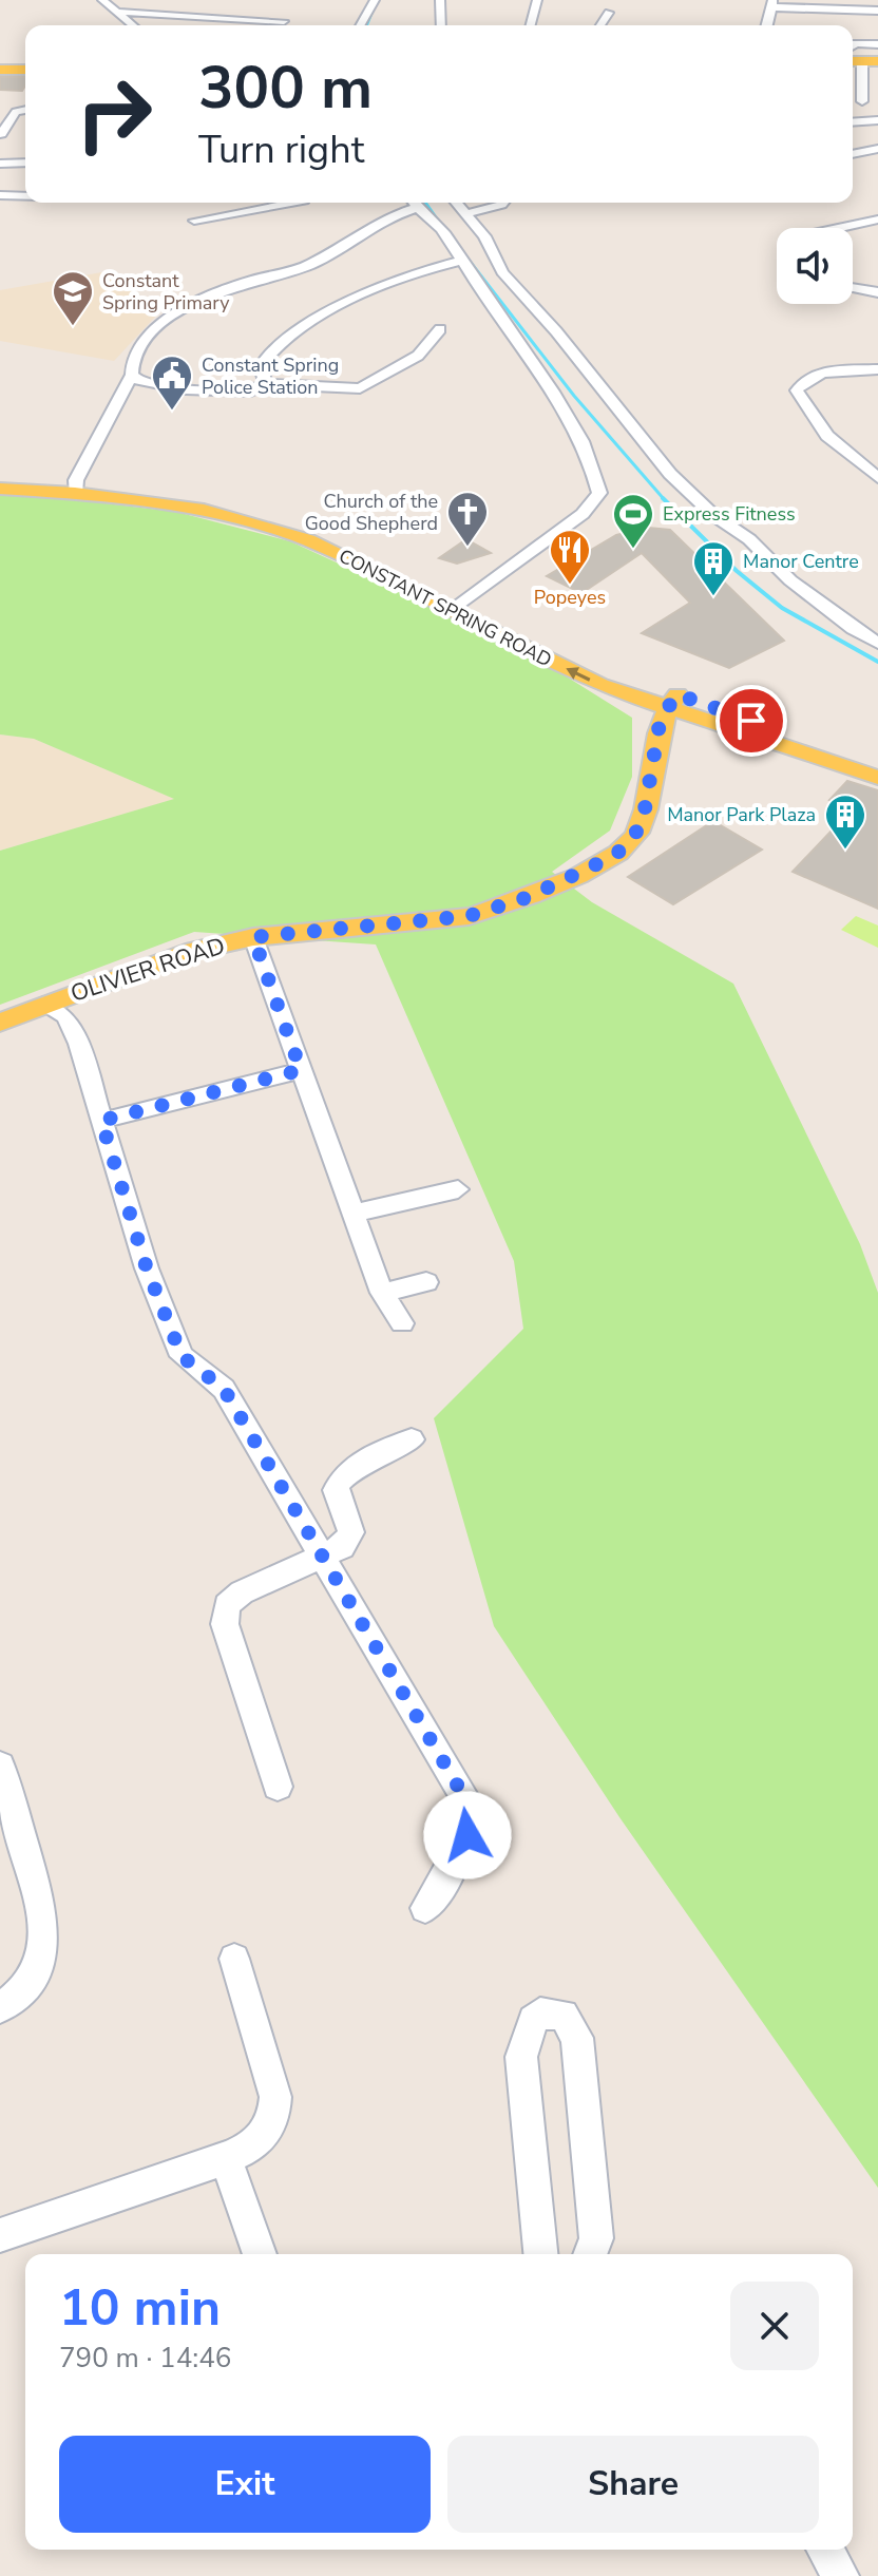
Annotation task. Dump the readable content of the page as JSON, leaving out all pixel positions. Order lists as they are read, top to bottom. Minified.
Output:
{"streets":{"main road":["CONSTANT SPRING ROAD","OLIVIER ROAD"]},"crossings":[["CONSTANT SPRING ROAD","OLIVIER ROAD"]],"places":{"school or university":["Constant Spring Primary"],"public building":["Constant Spring Police Station"],"church":["Church of the Good Shepherd"],"sports":["Express Fitness"],"restaurant":["Popeyes"],"building":["Manor Centre","Manor Park Plaza"]},"page":{"turn":["300 m","Turn right"],"heading":["10 min","790 m · 14:46"],"buttons":["Exit","Share"]}}
